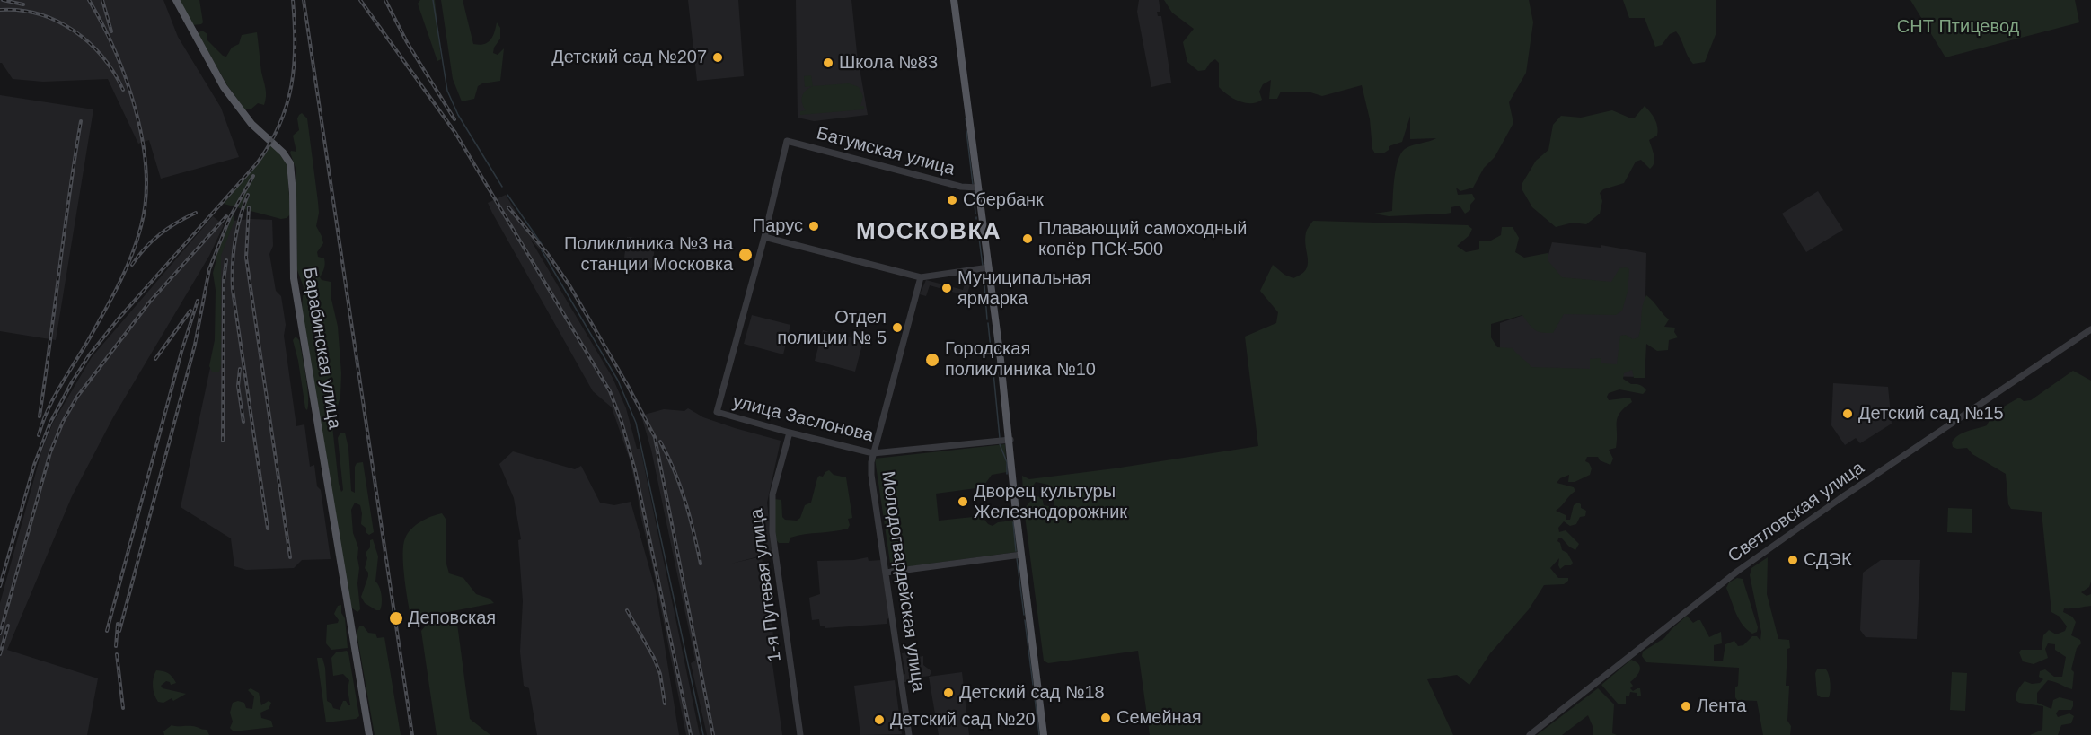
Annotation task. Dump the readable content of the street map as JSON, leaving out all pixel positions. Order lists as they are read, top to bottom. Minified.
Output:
{"streets":{"main road":["Барабинская улица"],"street":["Батумская улица","улица Заслонова","Светловская улица","Молодогвардейская улица","1-я Путевая улица"]},"crossings":[["Батумская улица","улица Заслонова"],["улица Заслонова","Молодогвардейская улица"],["улица Заслонова","1-я Путевая улица"]],"districts":["МОСКОВКА"],"parks":["СНТ Птицевод"],"places":["Детский сад №207","Школа №83","Сбербанк","Парус","Плавающий самоходный копёр ПСК-500","Поликлиника №3 на станции Московка","Муниципальная ярмарка","Отдел полиции № 5","Городская поликлиника №10","Детский сад №15","Дворец культуры Железнодорожник","СДЭК","Деповская","Детский сад №18","Лента","Семейная","Детский сад №20"]}
